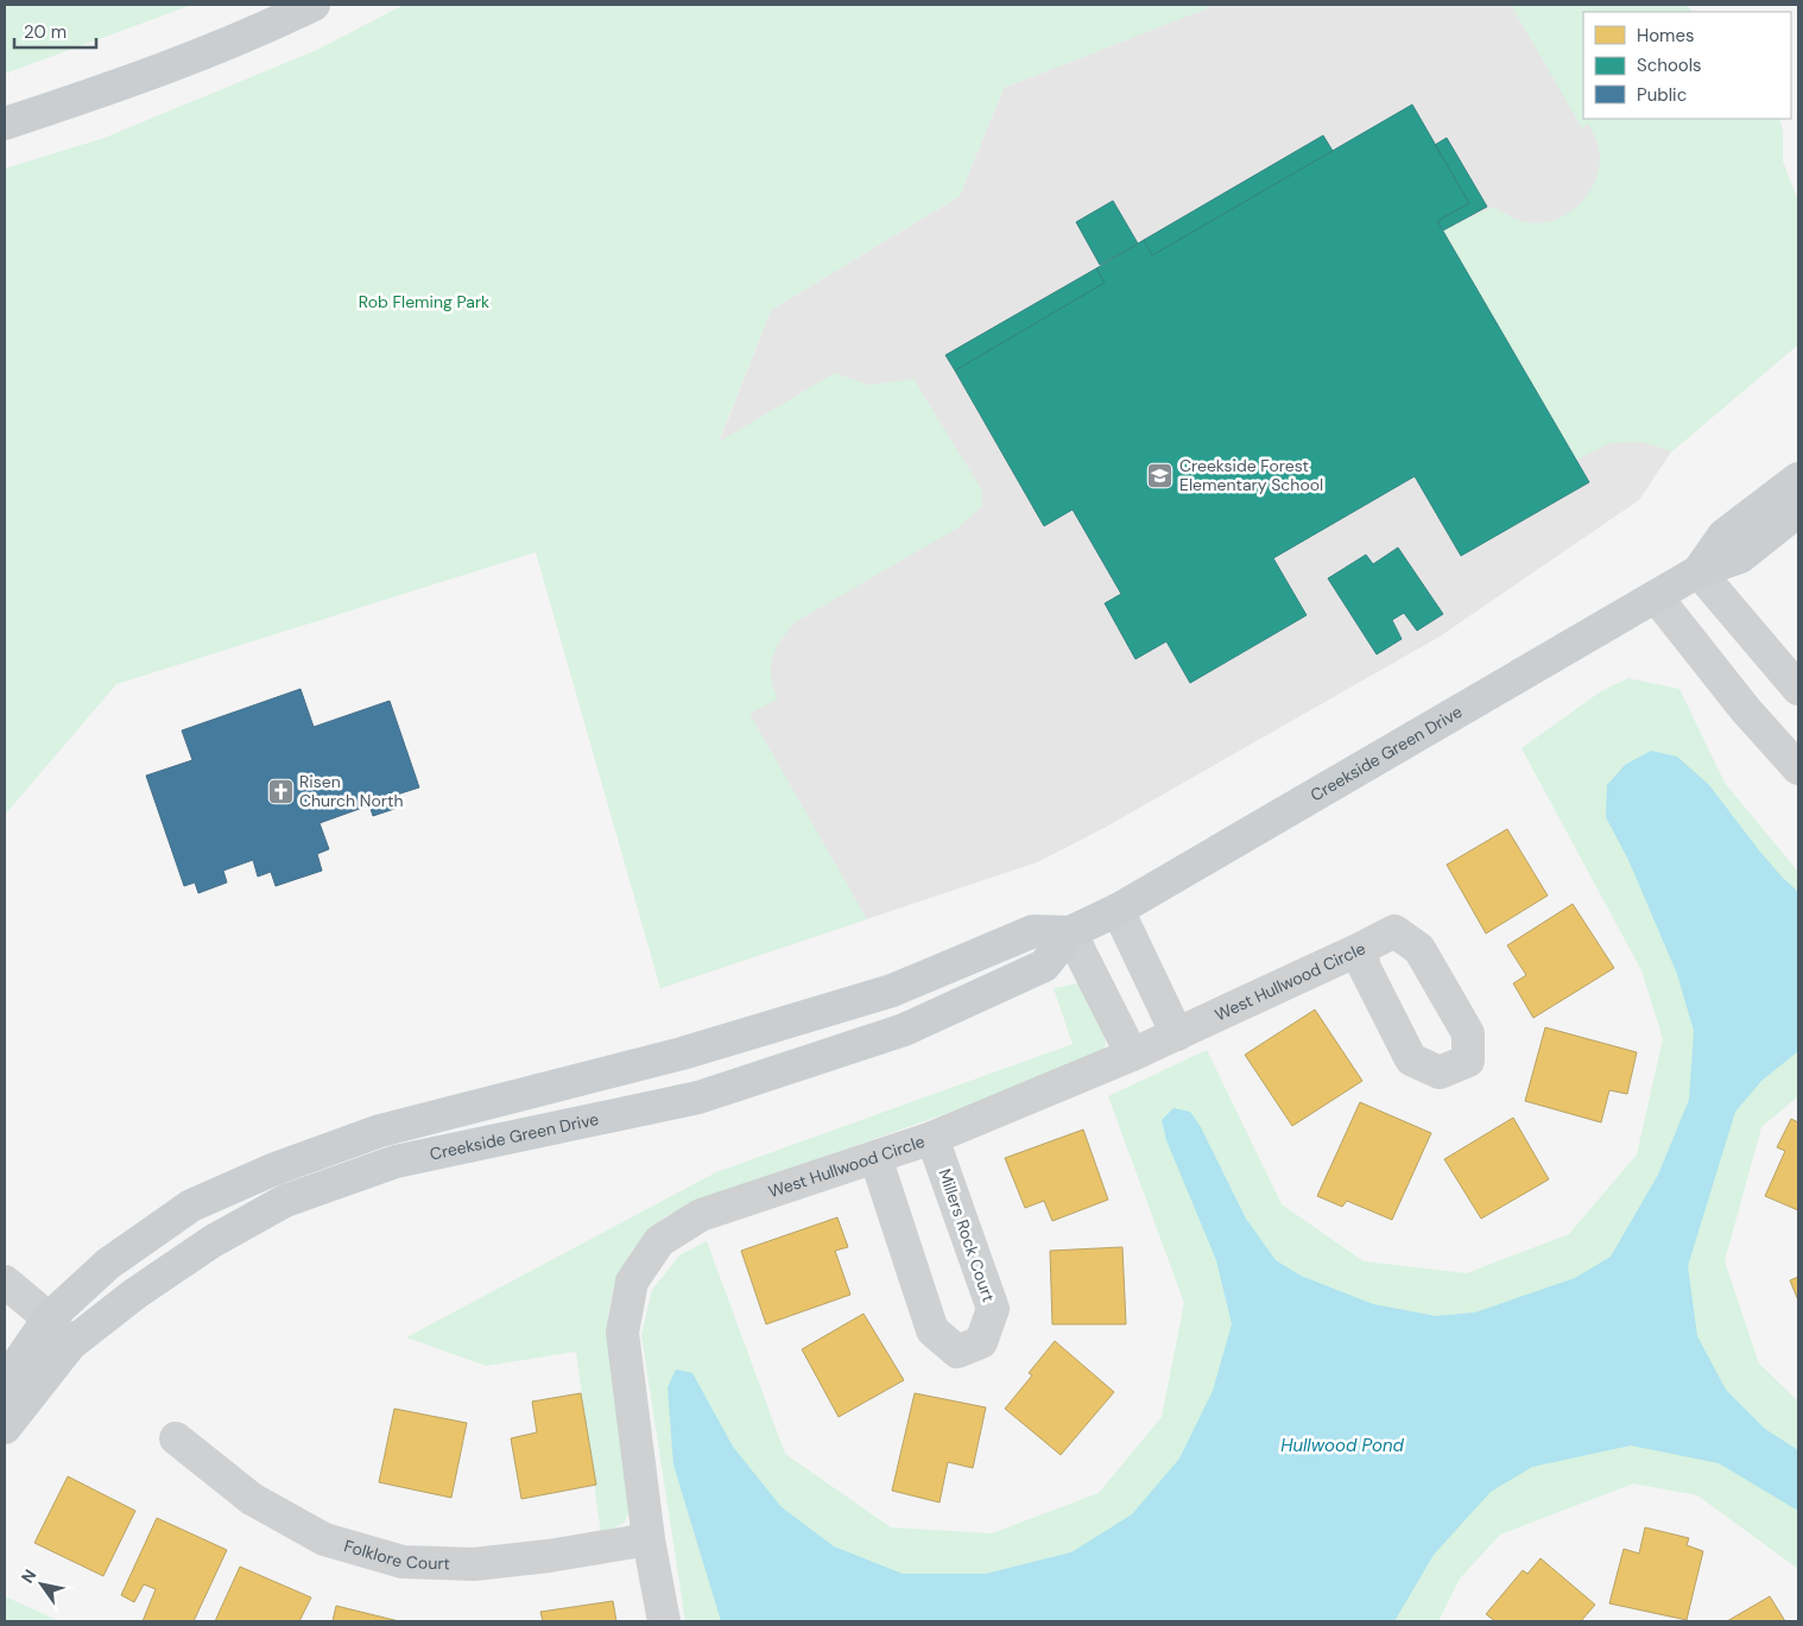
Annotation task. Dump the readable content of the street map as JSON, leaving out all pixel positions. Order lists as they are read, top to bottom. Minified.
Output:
{"streets":{"main road":["Creekside Green Drive"],"street":["West Hullwood Circle","Millers Rock Court","Folklore Court"]},"crossings":[["West Hullwood Circle","Millers Rock Court"],["West Hullwood Circle","Folklore Court"]],"water":["Hullwood Pond"],"parks":["Rob Fleming Park"],"places":{"school or university":["Creekside Forest Elementary School"],"church":["Risen Church North"]},"legend":["Homes","Schools","Public"],"scale_bar":"20 m","north":"top left"}
